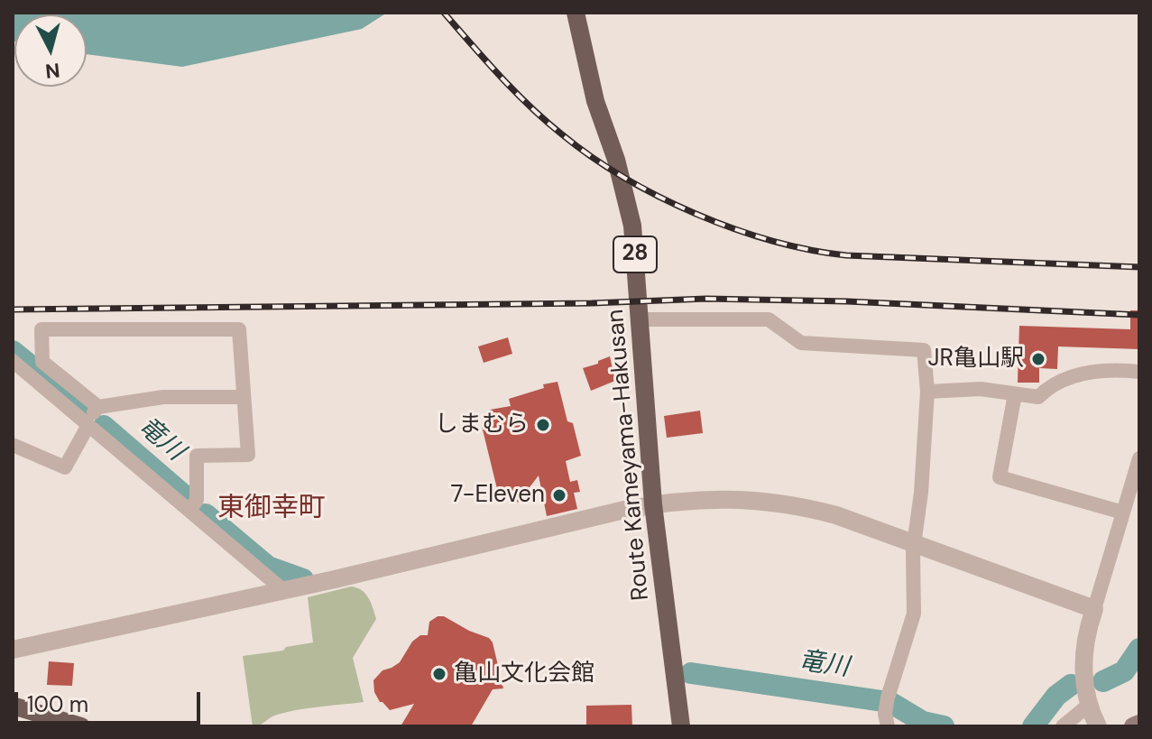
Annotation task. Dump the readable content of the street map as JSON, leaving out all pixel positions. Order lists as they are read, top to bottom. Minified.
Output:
{"streets":{"main road":["28","Route Kameyama-Hakusan"]},"districts":["東御幸町"],"water":["竜川"],"places":["JR亀山駅","しまむら","7-Eleven","亀山文化会館"],"scale_bar":"100 m","north":"bottom"}
